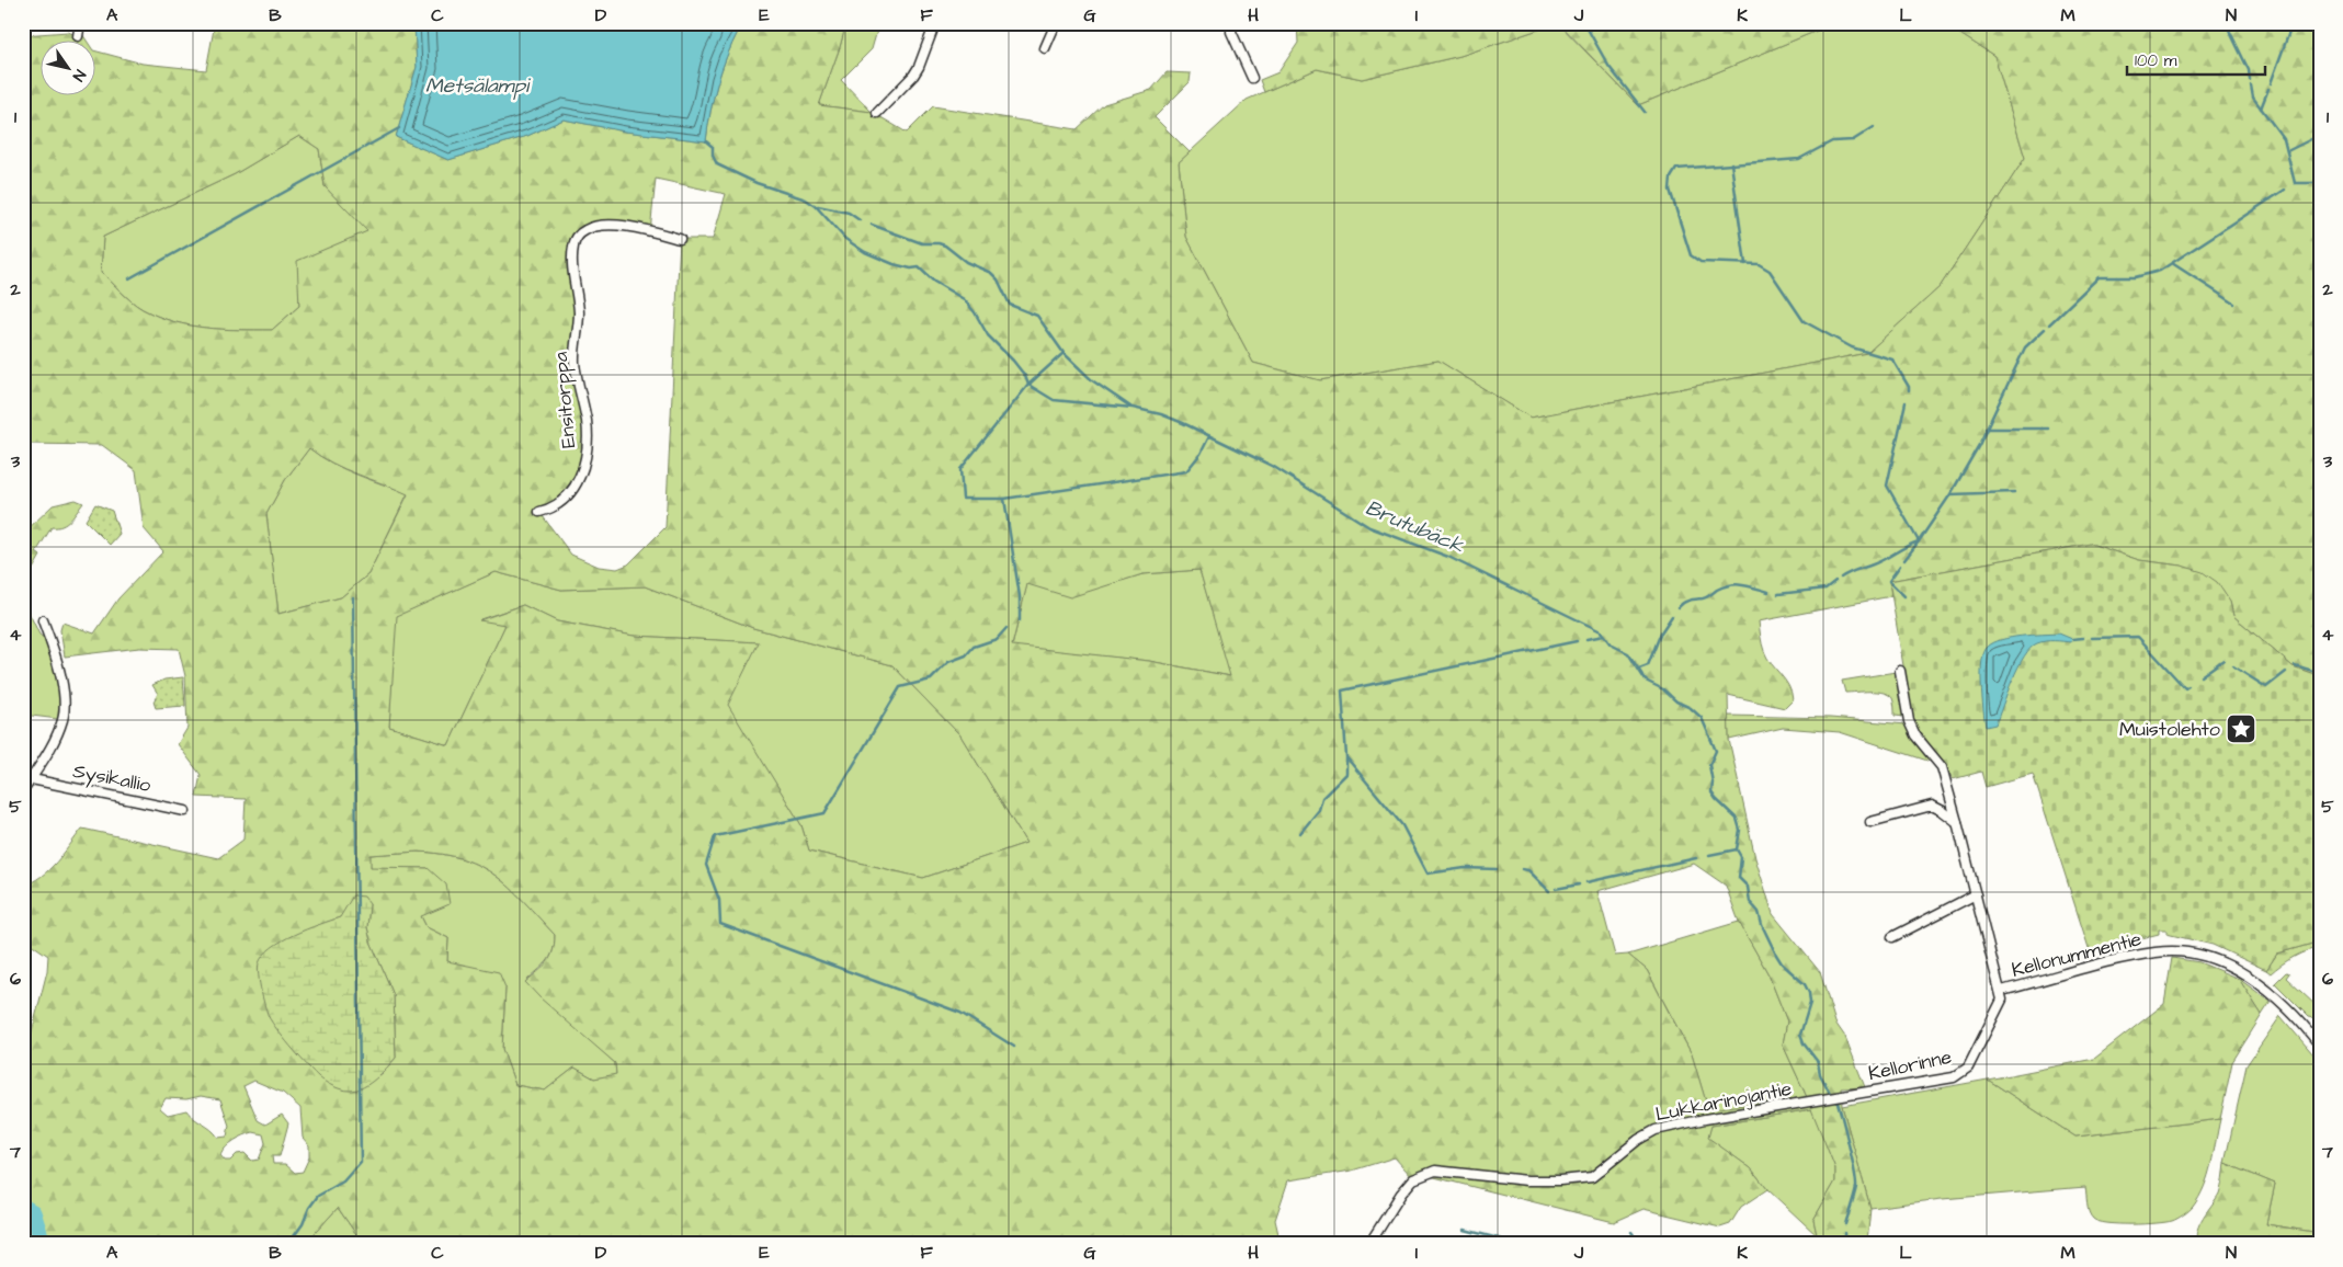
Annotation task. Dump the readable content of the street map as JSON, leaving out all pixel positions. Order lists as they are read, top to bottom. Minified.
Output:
{"streets":{"street":["Ensitorppa","Sysikallio","Kellonummentie","Kellorinne","Lukkarinojantie"]},"crossings":[["Kellonummentie","Kellorinne"],["Kellorinne","Lukkarinojantie"]],"water":["Metsälampi","Brutubäck"],"places":{"place":["Muistolehto"]},"scale_bar":"100 m","north":"bottom right","grid":{"columns":["A","B","C","D","E","F","G","H","I","J","K","L","M","N"],"rows":["1","2","3","4","5","6","7"]}}
